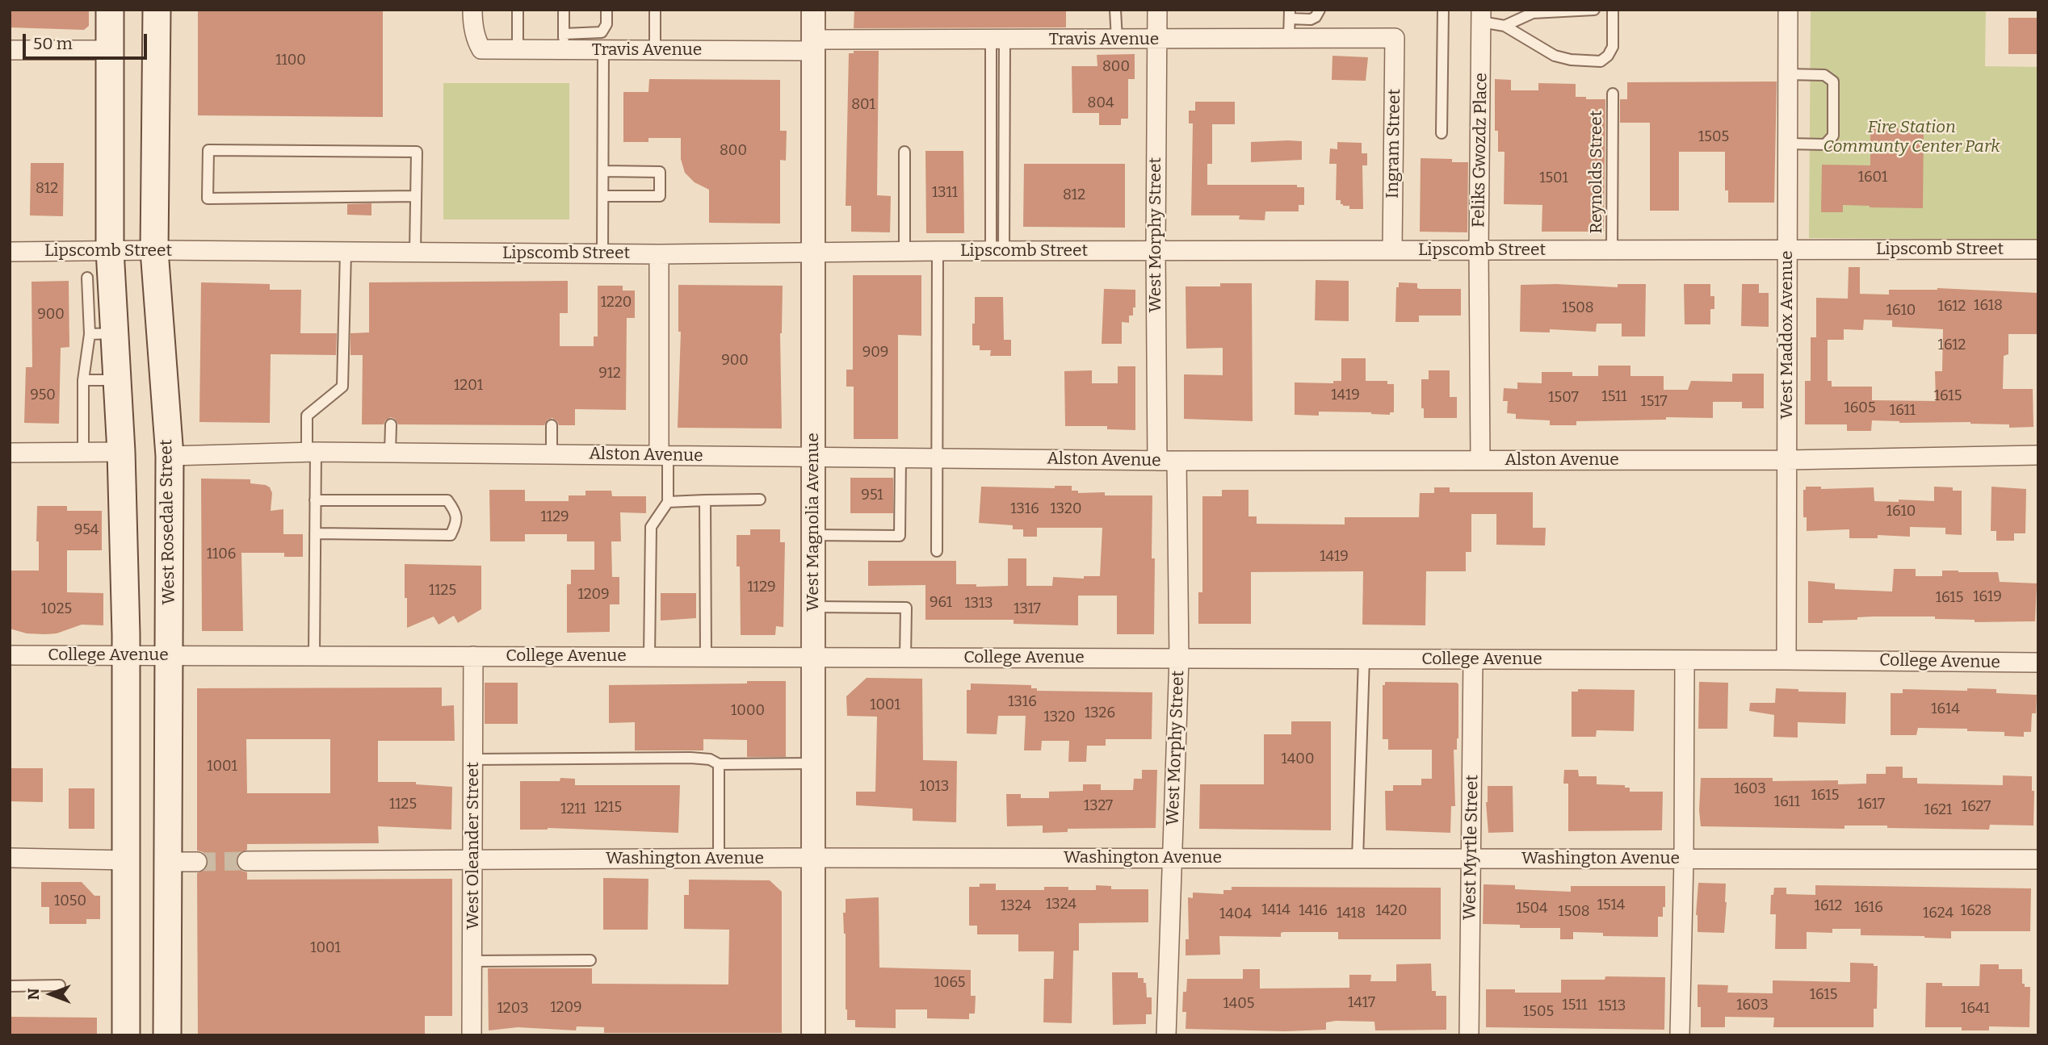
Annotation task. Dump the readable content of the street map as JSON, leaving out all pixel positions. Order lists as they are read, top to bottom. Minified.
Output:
{"streets":{"main road":["West Rosedale Street"],"street":["Travis Avenue","Ingram Street","Feliks Gwozdz Place","West Morphy Street","Lipscomb Street","West Maddox Avenue","Alston Avenue","West Magnolia Avenue","College Avenue","West Oleander Street","West Myrtle Street","Washington Avenue"],"lane":["Reynolds Street"]},"crossings":[["Travis Avenue","Ingram Street"],["Travis Avenue","West Morphy Street"],["Travis Avenue","West Magnolia Avenue"],["Ingram Street","Lipscomb Street"],["Feliks Gwozdz Place","Lipscomb Street"],["Feliks Gwozdz Place","Alston Avenue"],["Reynolds Street","Lipscomb Street"],["West Morphy Street","Lipscomb Street"],["West Morphy Street","Alston Avenue"],["West Morphy Street","College Avenue"],["West Morphy Street","Washington Avenue"],["Lipscomb Street","West Maddox Avenue"],["Lipscomb Street","West Rosedale Street"],["Lipscomb Street","West Magnolia Avenue"],["West Maddox Avenue","Alston Avenue"],["West Maddox Avenue","College Avenue"],["Alston Avenue","West Rosedale Street"],["Alston Avenue","West Magnolia Avenue"],["West Rosedale Street","College Avenue"],["West Magnolia Avenue","College Avenue"],["West Magnolia Avenue","Washington Avenue"],["College Avenue","West Oleander Street"],["College Avenue","West Myrtle Street"],["West Oleander Street","Washington Avenue"],["West Myrtle Street","Washington Avenue"]],"parks":["Fire Station Communty Center Park"],"house_numbers":["1100","800","804","801","1505","800","1601","1501","812","1311","812","1220","1618","1612","1508","1610","900","1612","909","900","912","1201","950","1419","1615","1511","1507","1517","1605","1611","951","1316","1320","1610","1129","954","1106","1419","1129","1125","1209","1619","1615","961","1313","1025","1317","1316","1001","1614","1000","1326","1320","1400","1001","1013","1603","1615","1611","1125","1617","1327","1627","1215","1211","1621","1050","1324","1514","1324","1612","1616","1504","1414","1416","1420","1628","1508","1418","1624","1404","1001","1065","1615","1417","1405","1511","1603","1513","1209","1203","1641","1505"],"scale_bar":"50 m","north":"left"}
